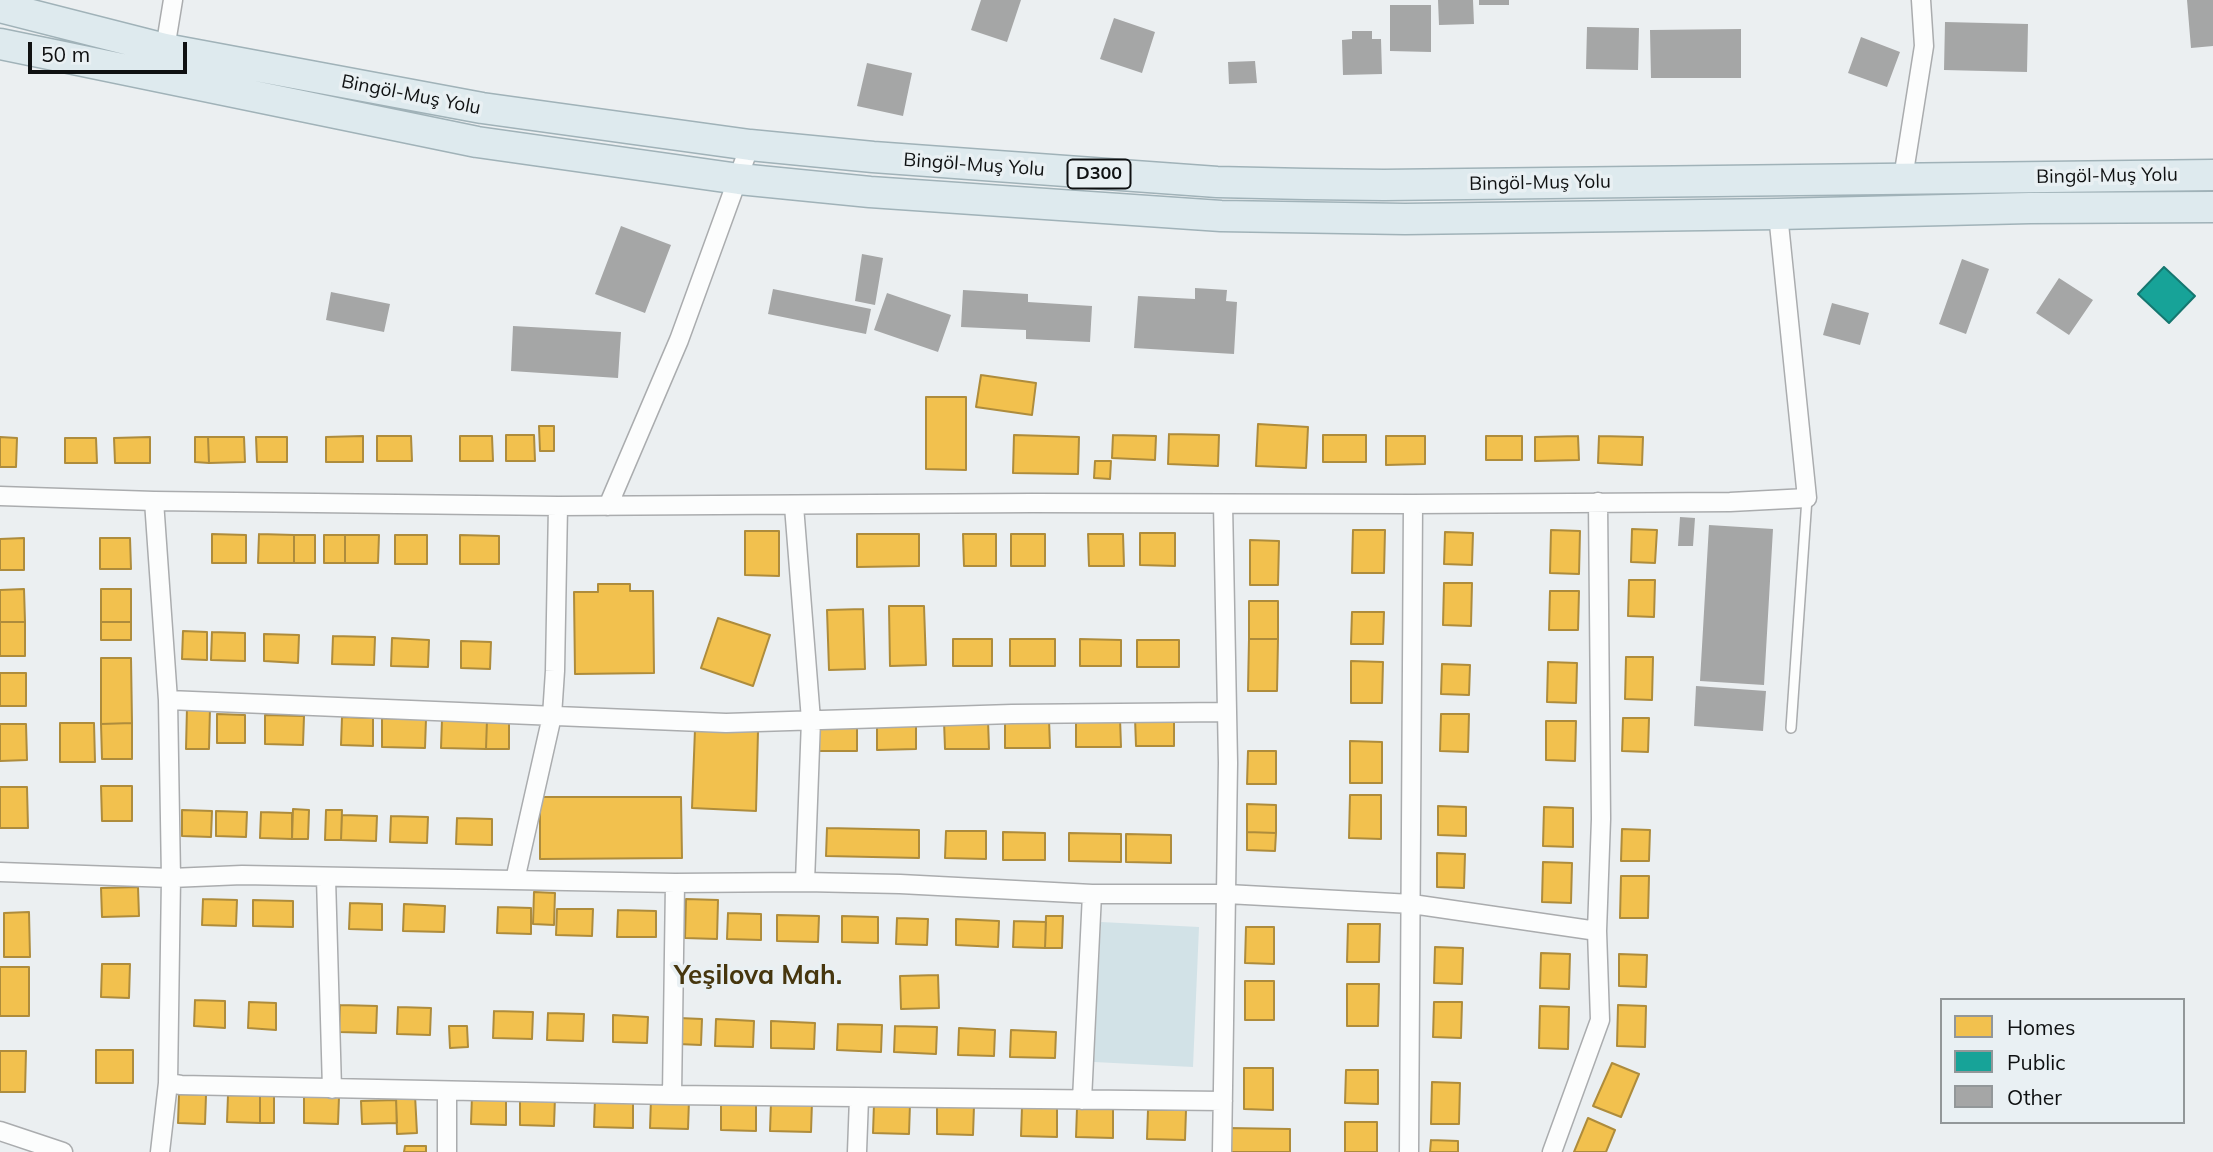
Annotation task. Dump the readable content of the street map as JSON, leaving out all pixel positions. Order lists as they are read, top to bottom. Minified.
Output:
{"streets":{"highway":["Bingöl-Muş Yolu","D300"]},"districts":["Yeşilova Mah."],"legend":["Homes","Public","Other"],"scale_bar":"50 m"}
